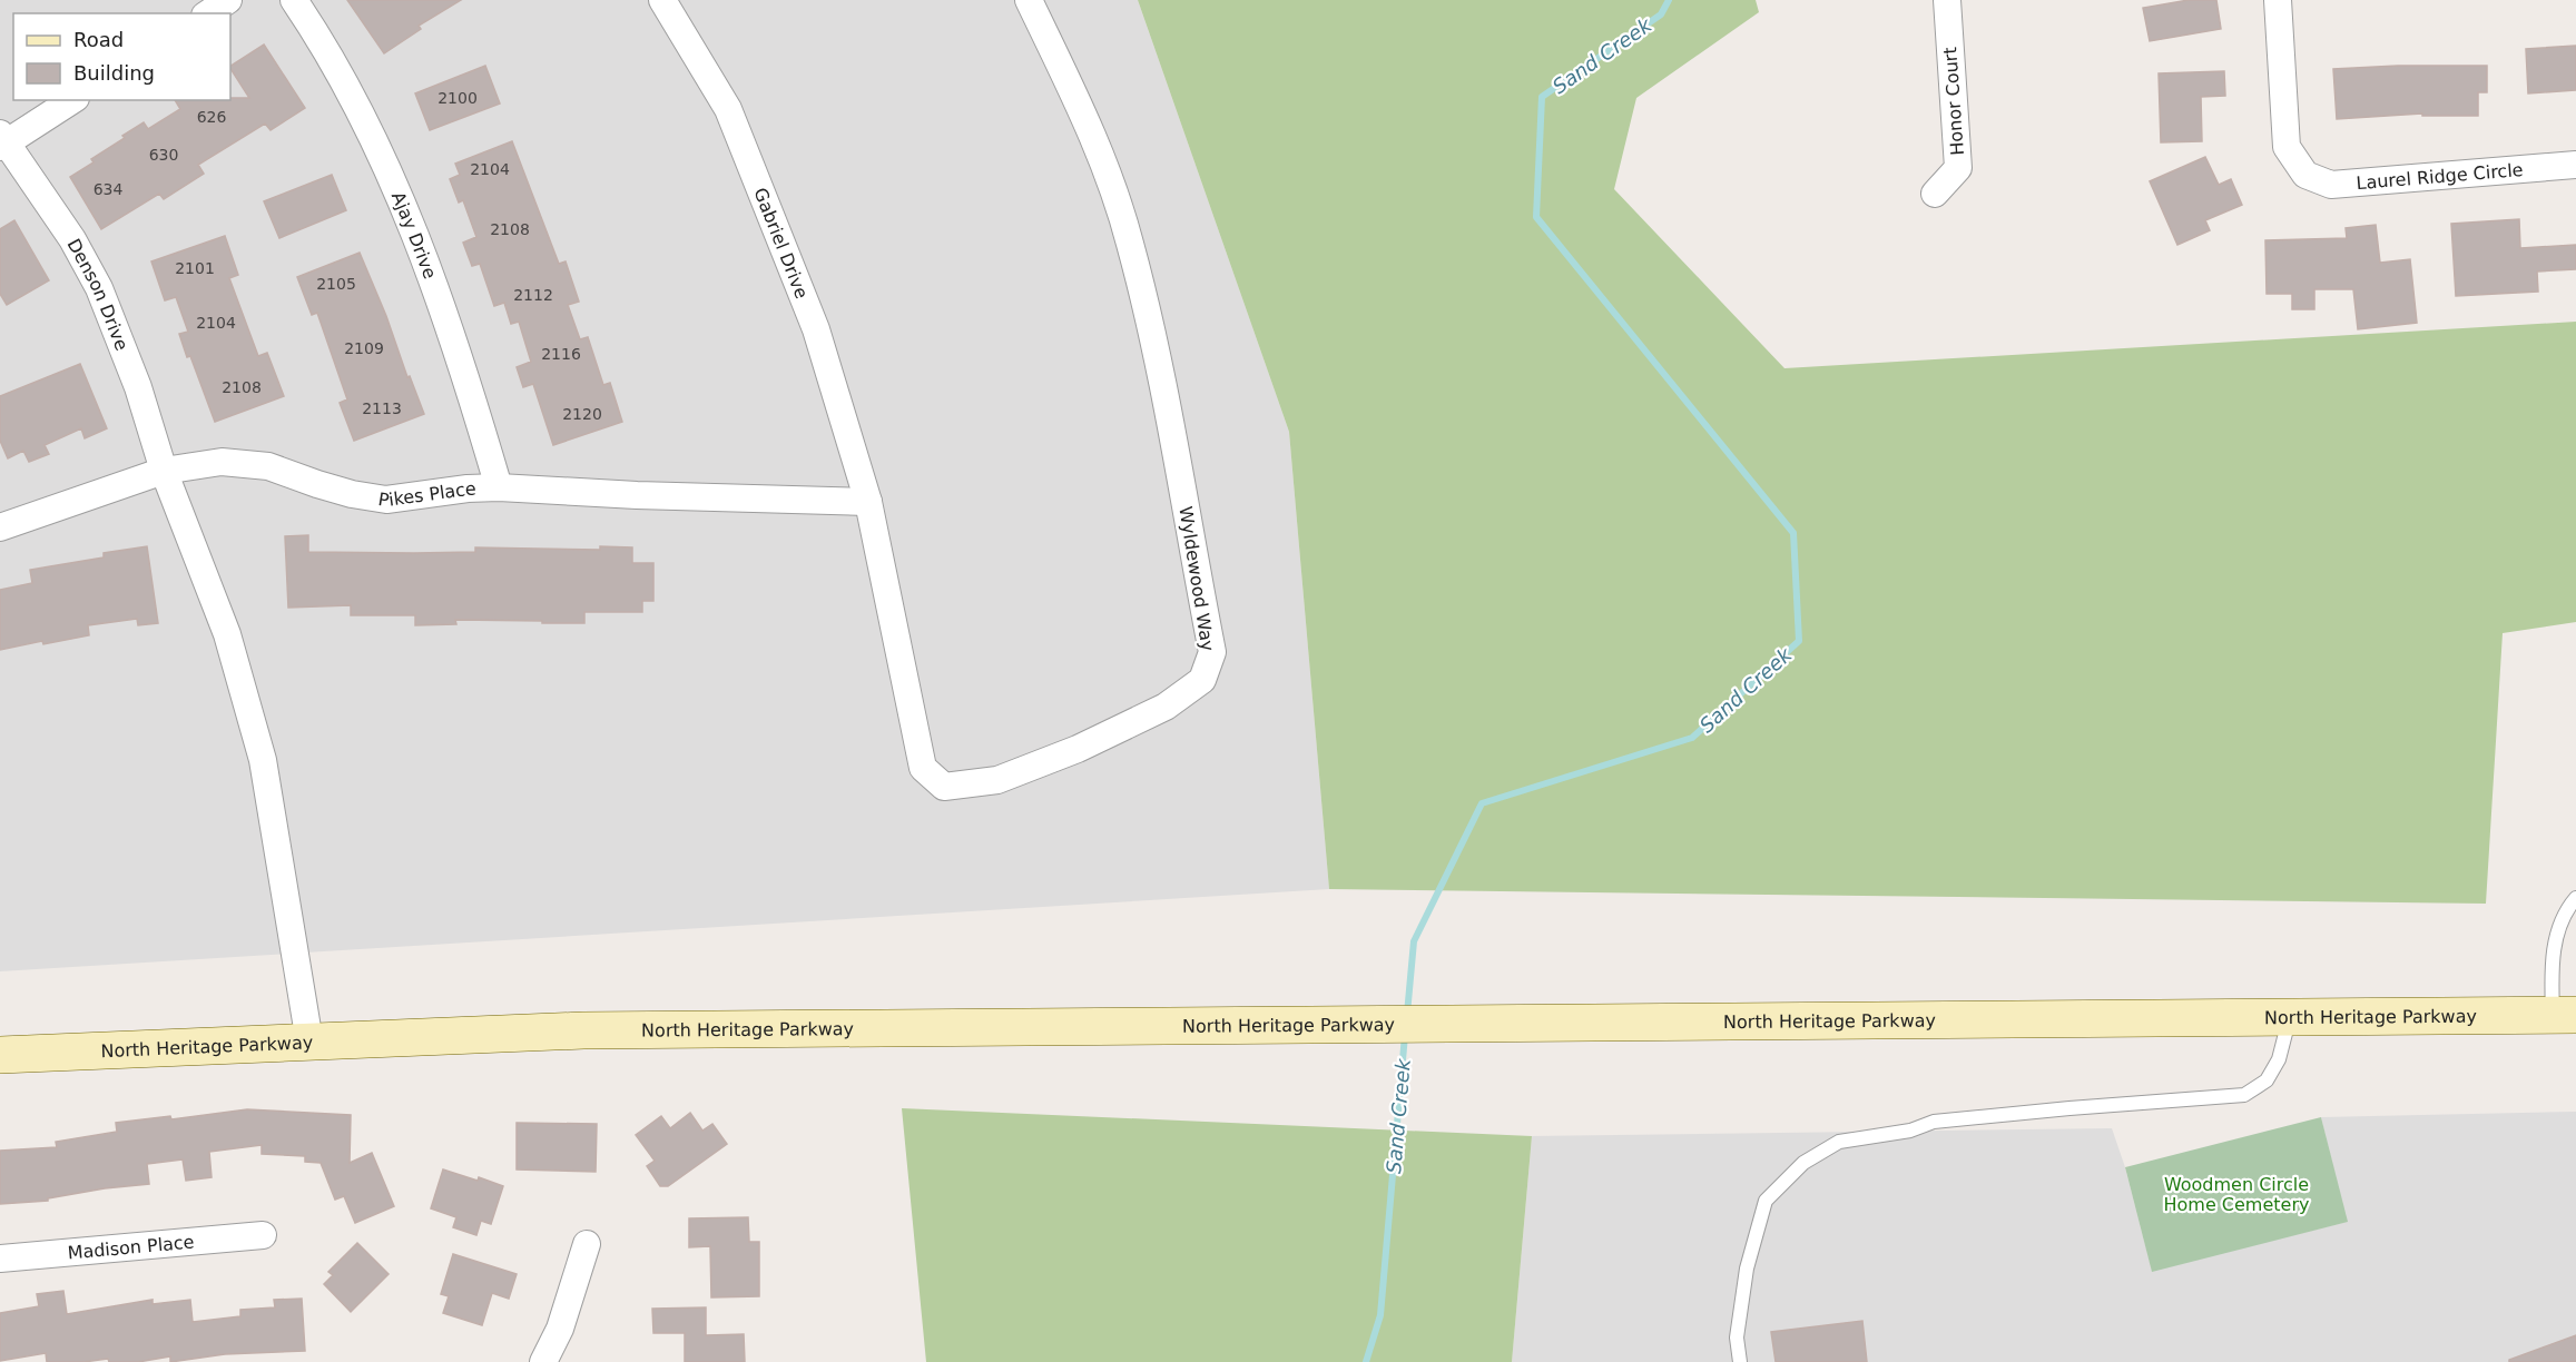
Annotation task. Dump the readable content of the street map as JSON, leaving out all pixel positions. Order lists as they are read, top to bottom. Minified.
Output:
{"streets":{"main road":["North Heritage Parkway"],"street":["Honor Court","Laurel Ridge Circle","Ajay Drive","Gabriel Drive","Denson Drive","Pikes Place","Wyldewood Way","Madison Place"]},"crossings":[["Ajay Drive","Pikes Place"],["Gabriel Drive","Pikes Place"],["Gabriel Drive","Wyldewood Way"],["Denson Drive","Pikes Place"],["Denson Drive","North Heritage Parkway"],["Pikes Place","Wyldewood Way"]],"water":["Sand Creek"],"parks":["Woodmen Circle Home Cemetery"],"house_numbers":["2100","626","630","2104","634","2108","2101","2105","2112","2104","2109","2116","2108","2113","2120"],"legend":["Road","Building"]}
